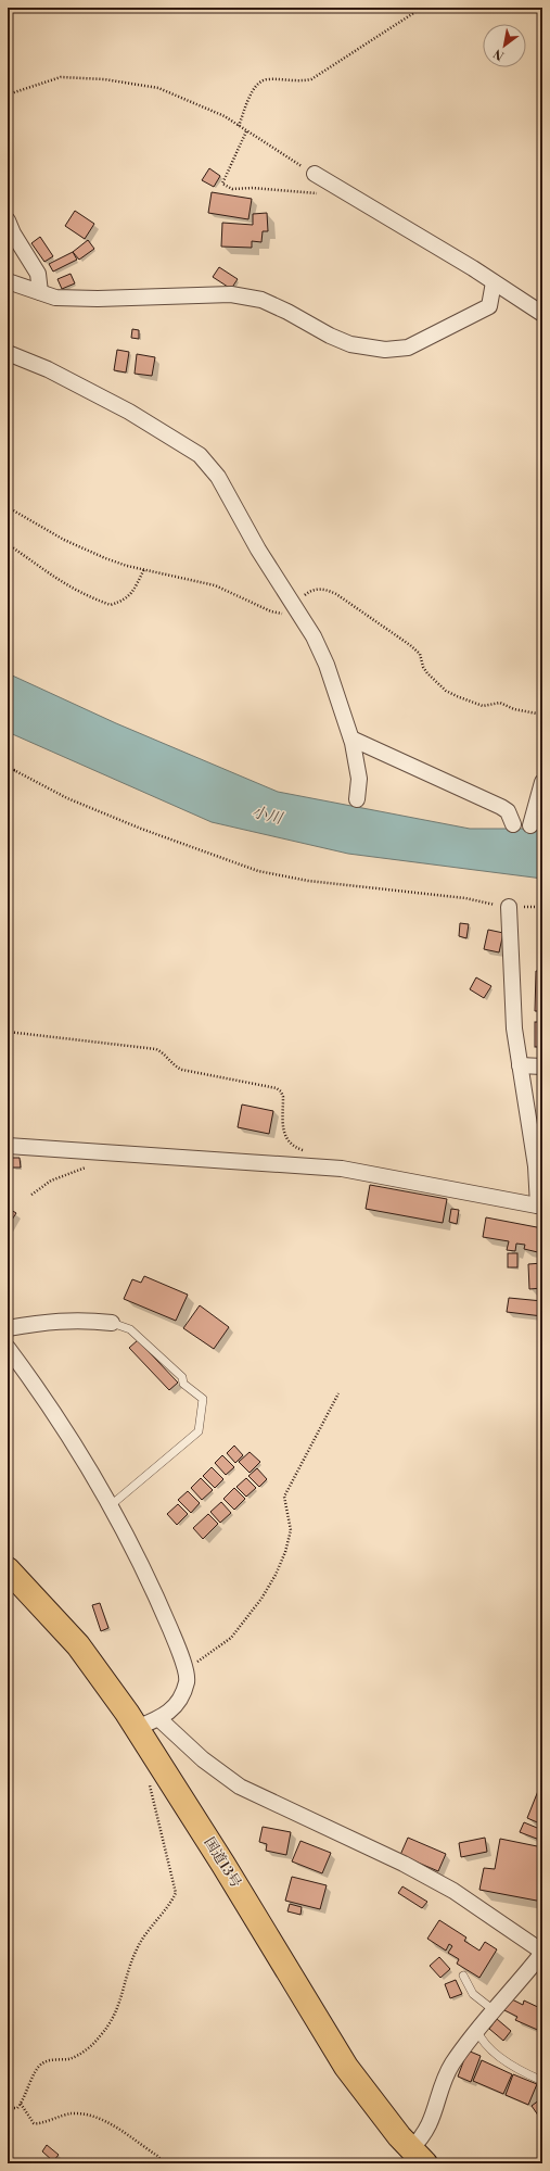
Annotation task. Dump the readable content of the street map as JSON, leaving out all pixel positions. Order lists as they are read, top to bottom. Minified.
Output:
{"streets":{"highway":["国道13号"]},"water":["小川"],"north":"bottom left"}
